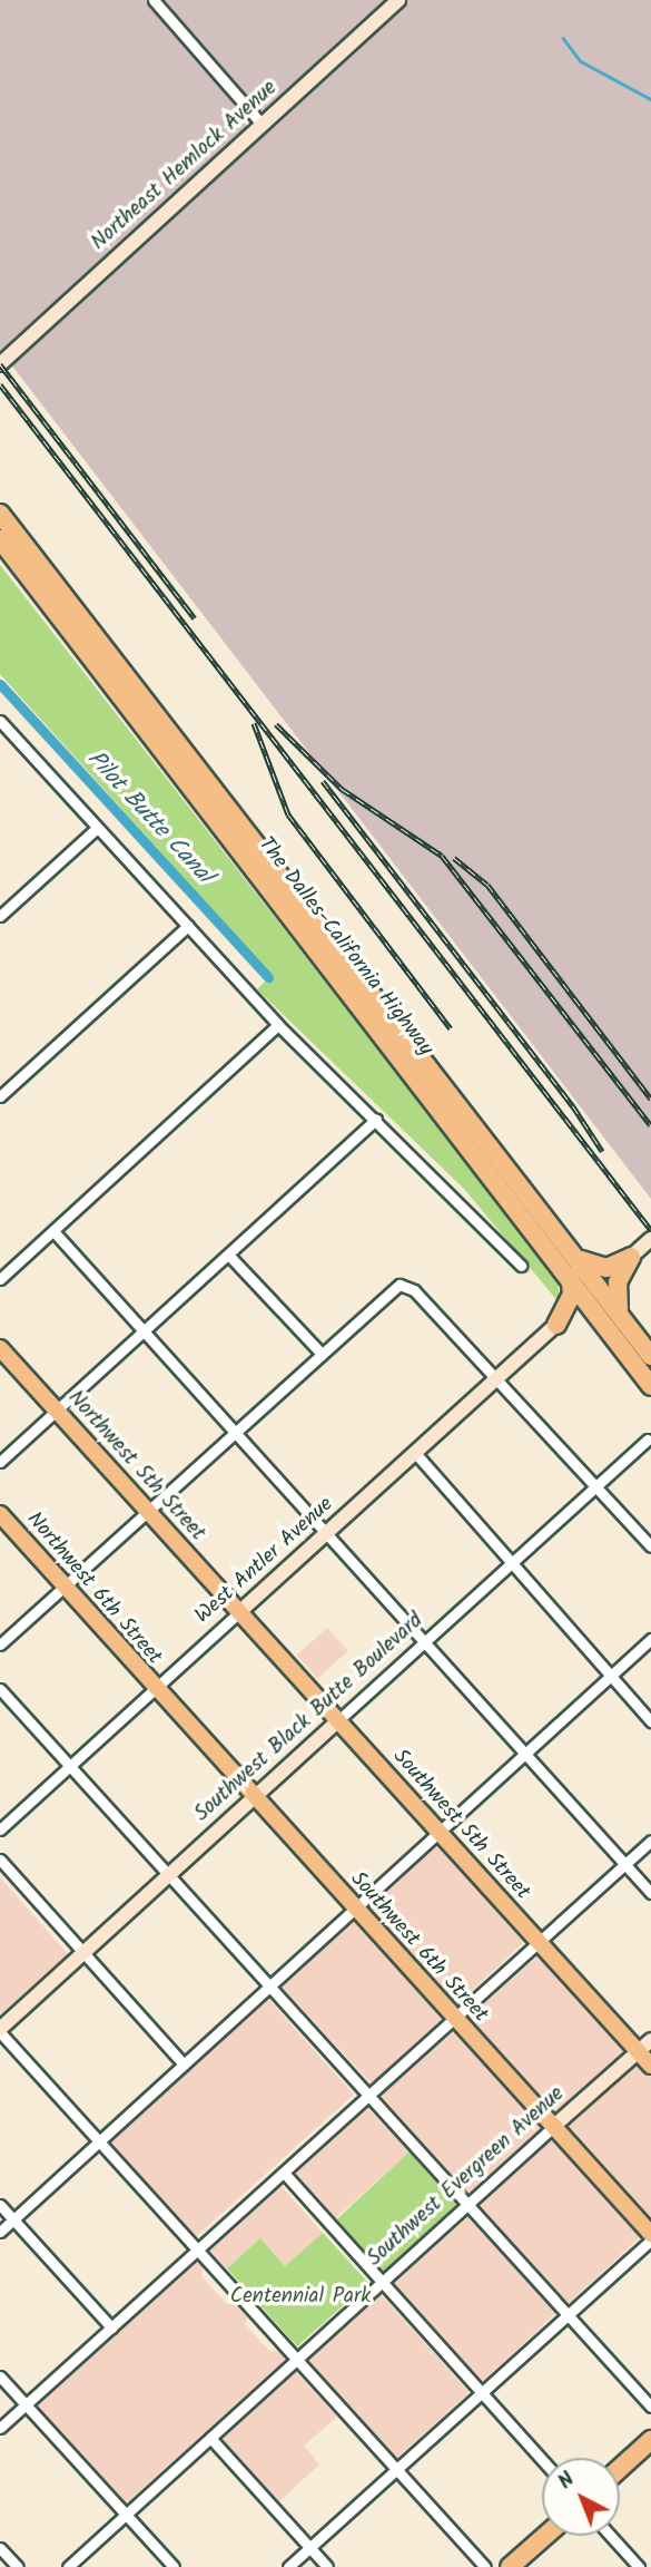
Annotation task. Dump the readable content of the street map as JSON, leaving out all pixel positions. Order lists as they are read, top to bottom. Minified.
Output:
{"streets":{"highway":["The Dalles-California Highway"],"main road":["Northwest 5th Street","Northwest 6th Street","Southwest 5th Street","Southwest 6th Street"],"street":["Northeast Hemlock Avenue","West Antler Avenue","Southwest Black Butte Boulevard","Southwest Evergreen Avenue"]},"crossings":[["Northwest 5th Street","West Antler Avenue"],["Northwest 5th Street","Southwest 5th Street"],["West Antler Avenue","Northwest 6th Street"],["West Antler Avenue","Southwest 5th Street"],["West Antler Avenue","Southwest 6th Street"],["Northwest 6th Street","Southwest 6th Street"],["Southwest Black Butte Boulevard","Southwest 5th Street"],["Southwest Black Butte Boulevard","Southwest 6th Street"],["Southwest 5th Street","Southwest Evergreen Avenue"],["Southwest 6th Street","Southwest Evergreen Avenue"]],"water":["Pilot Butte Canal"],"parks":["Centennial Park"],"north":"top left"}
